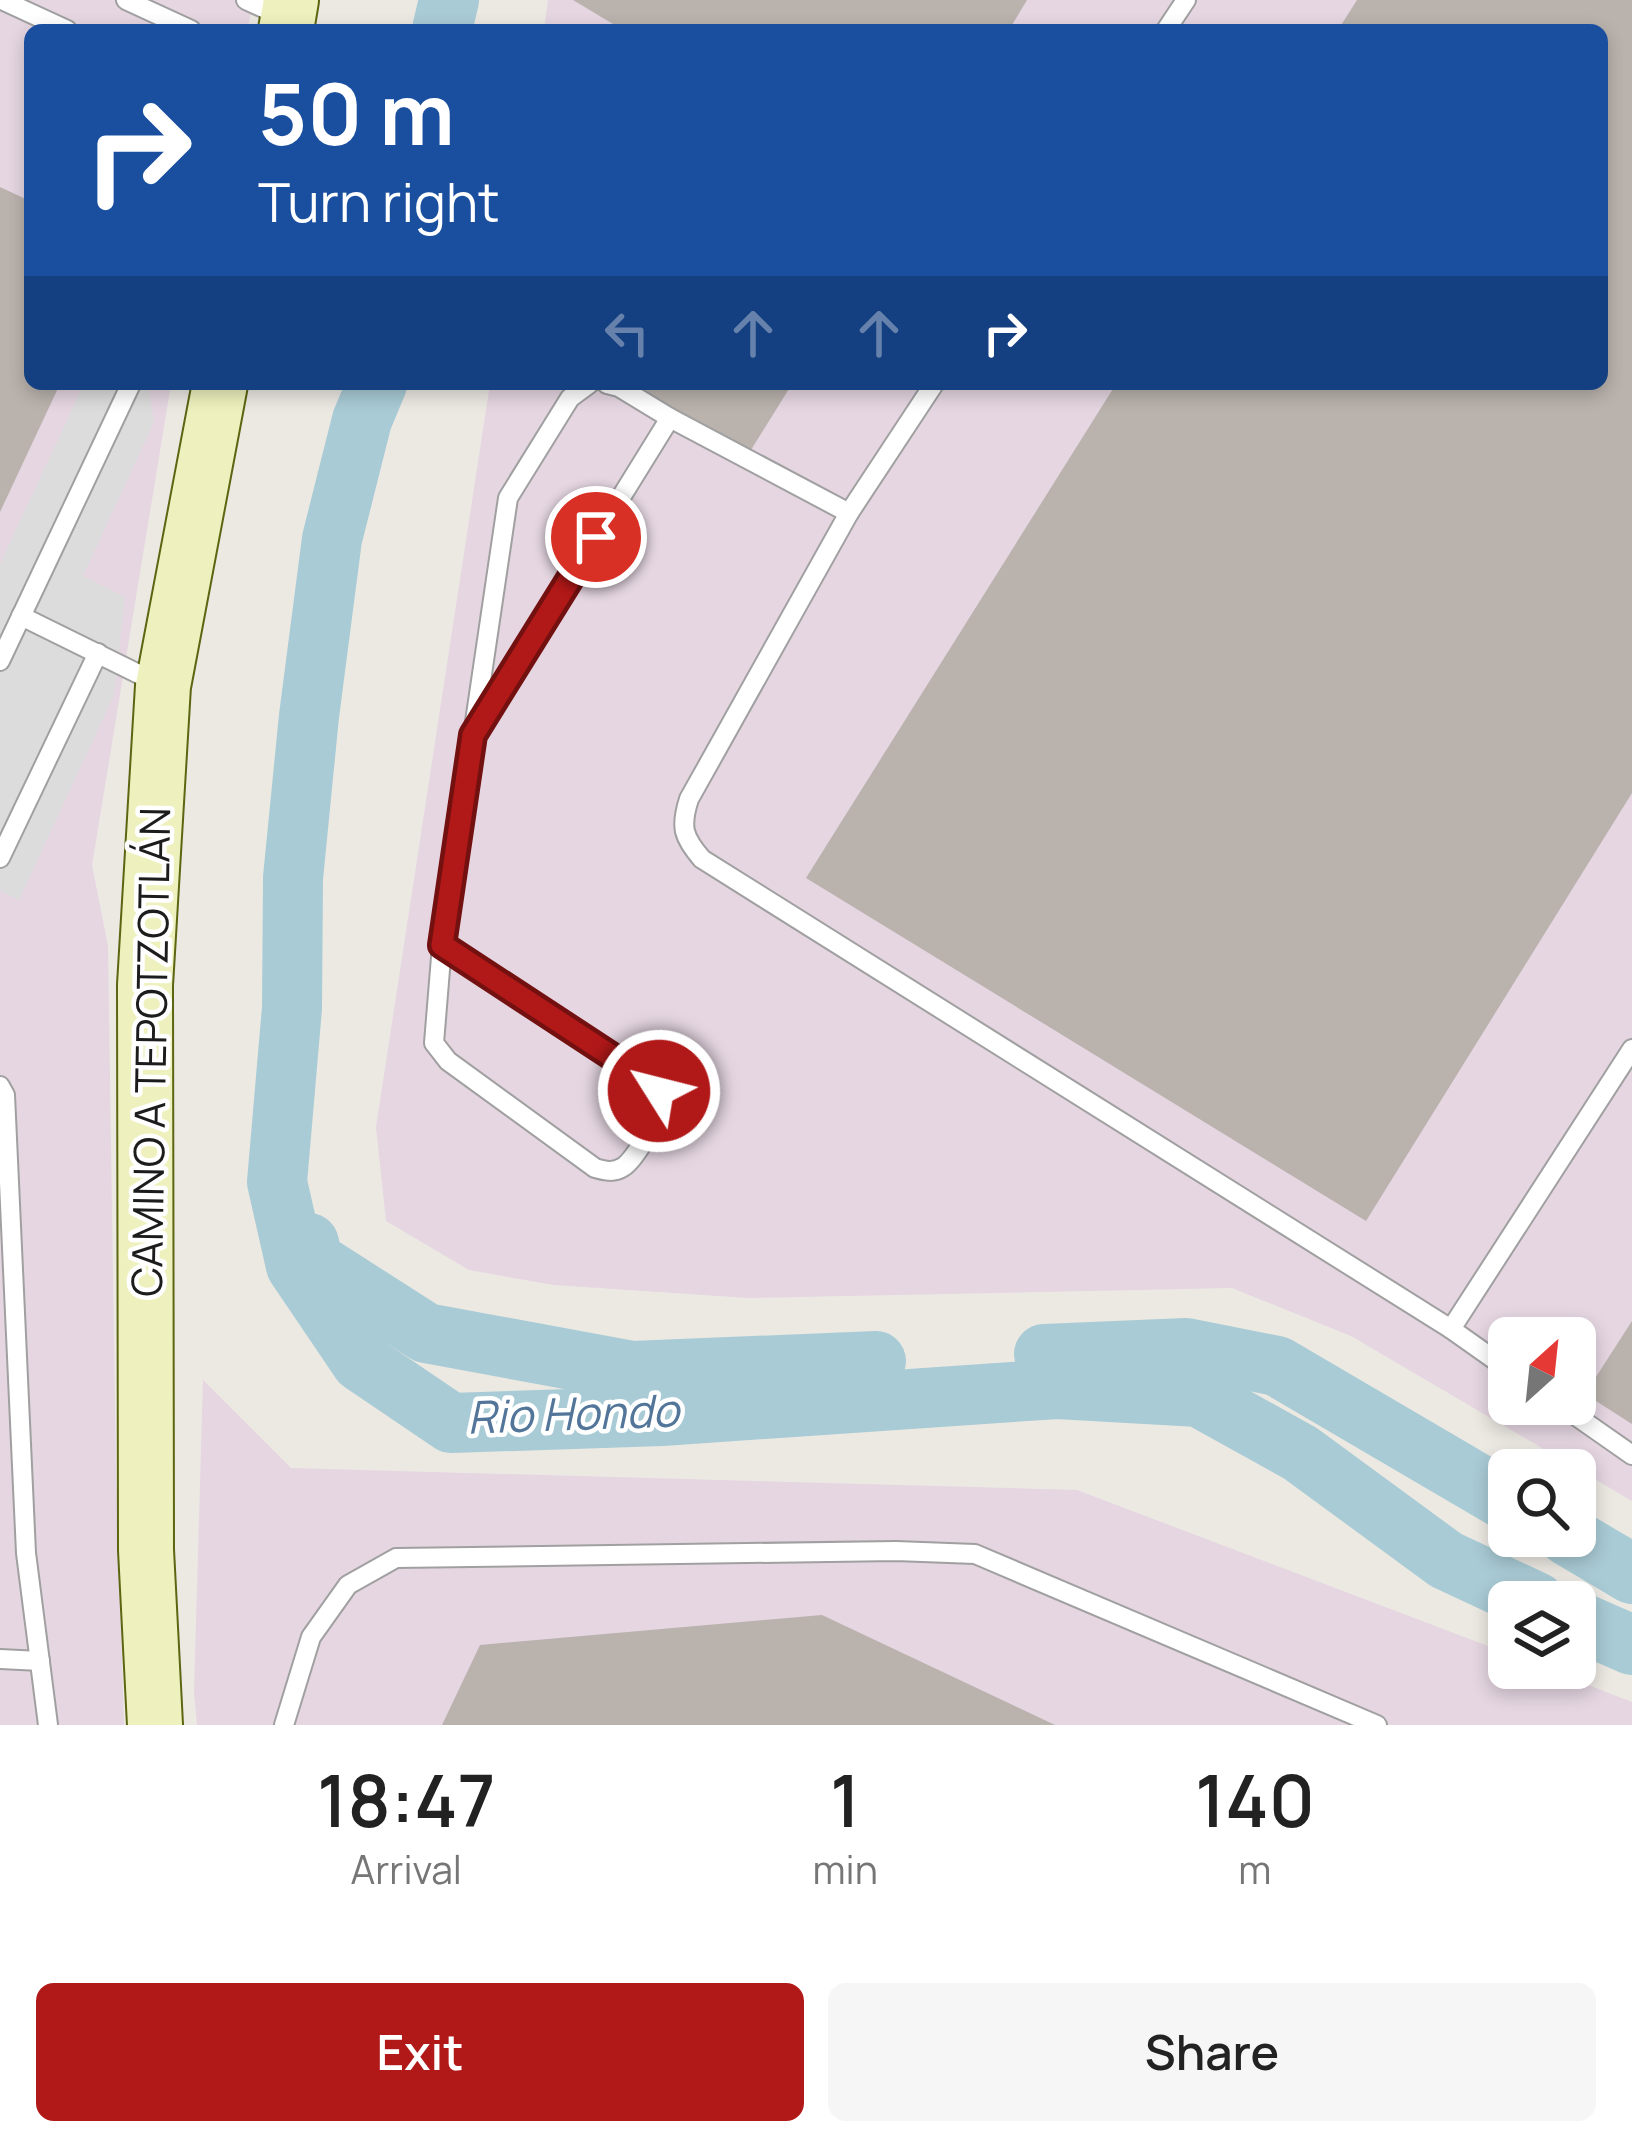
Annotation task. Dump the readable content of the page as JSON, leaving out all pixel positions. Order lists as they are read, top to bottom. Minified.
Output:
{"streets":{"main road":["CAMINO A TEPOTZOTLÁN"]},"water":["Rio Hondo"],"north":"top right","page":{"turn":["50 m","Turn right"],"eta":["18:47","Arrival","1","min","140","m"],"buttons":["Exit","Share"]}}
